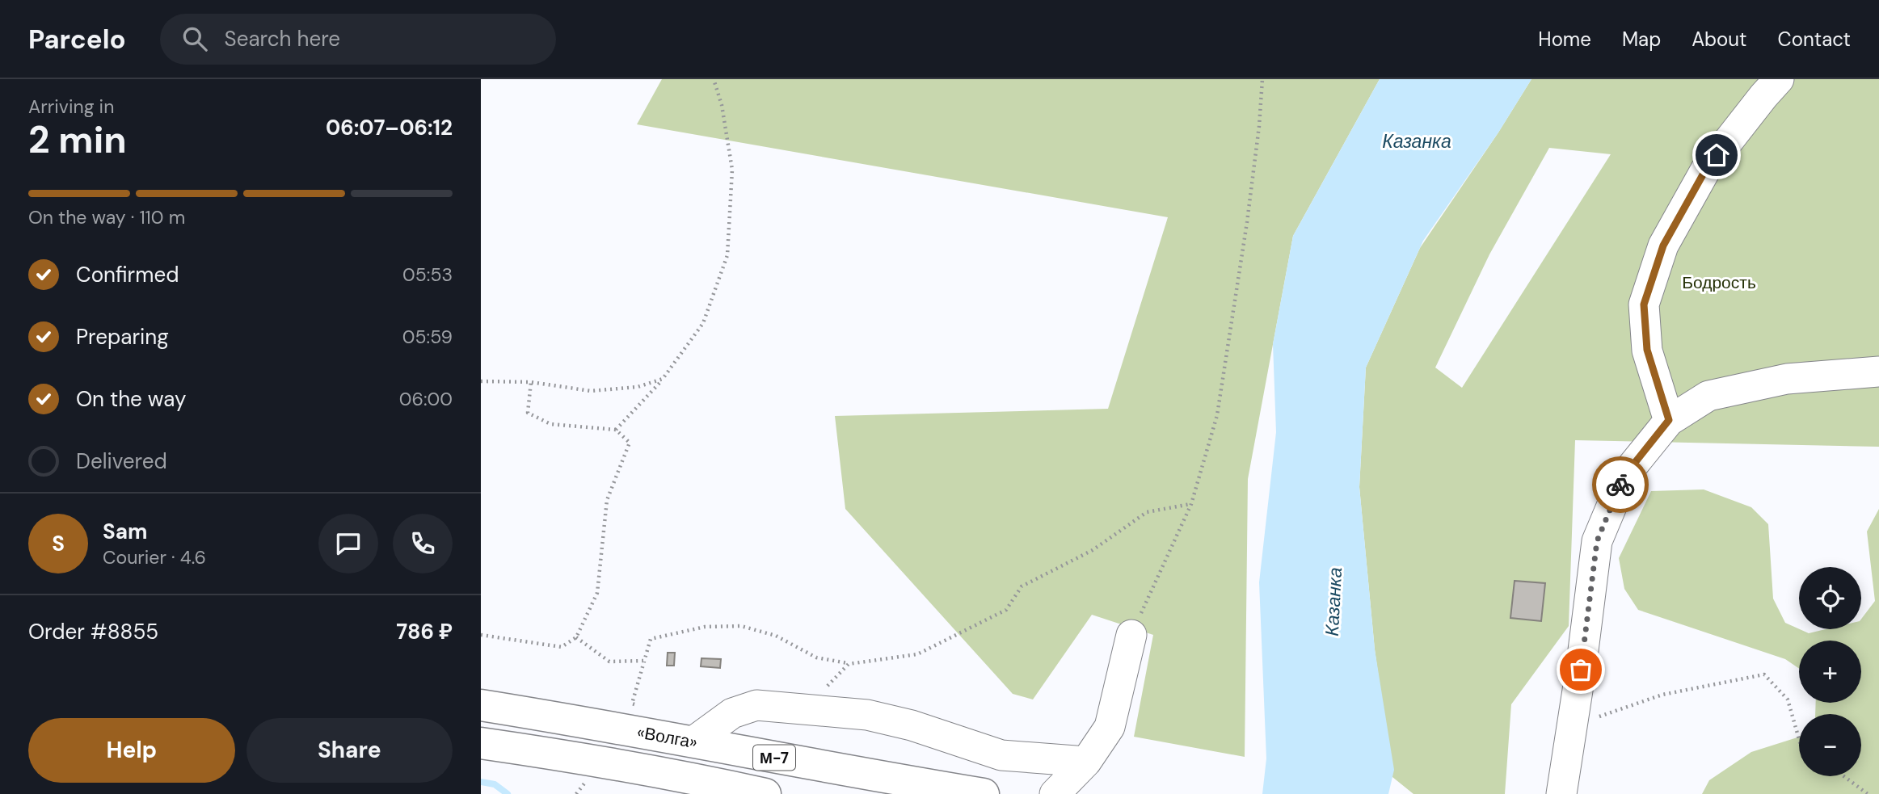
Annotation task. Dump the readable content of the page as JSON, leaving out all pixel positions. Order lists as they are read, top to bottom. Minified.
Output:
{"streets":{"highway":["«Волга»","М-7"]},"water":["Казанка"],"parks":["Бодрость"],"page":{"header":"Parcelo","search":"Search here","nav":["Home","Map","About","Contact"],"heading":["2 min","Arriving in","06:07–06:12"],"panel":["Sam","Courier · 4.6","Order #8855","786 ₽"],"bar":"On the way · 110 m","list":[["Confirmed","05:53"],["Preparing","05:59"],["On the way","06:00"],"Delivered"],"round":"S","map_buttons":["+","−"],"buttons":["Help","Share"]}}
